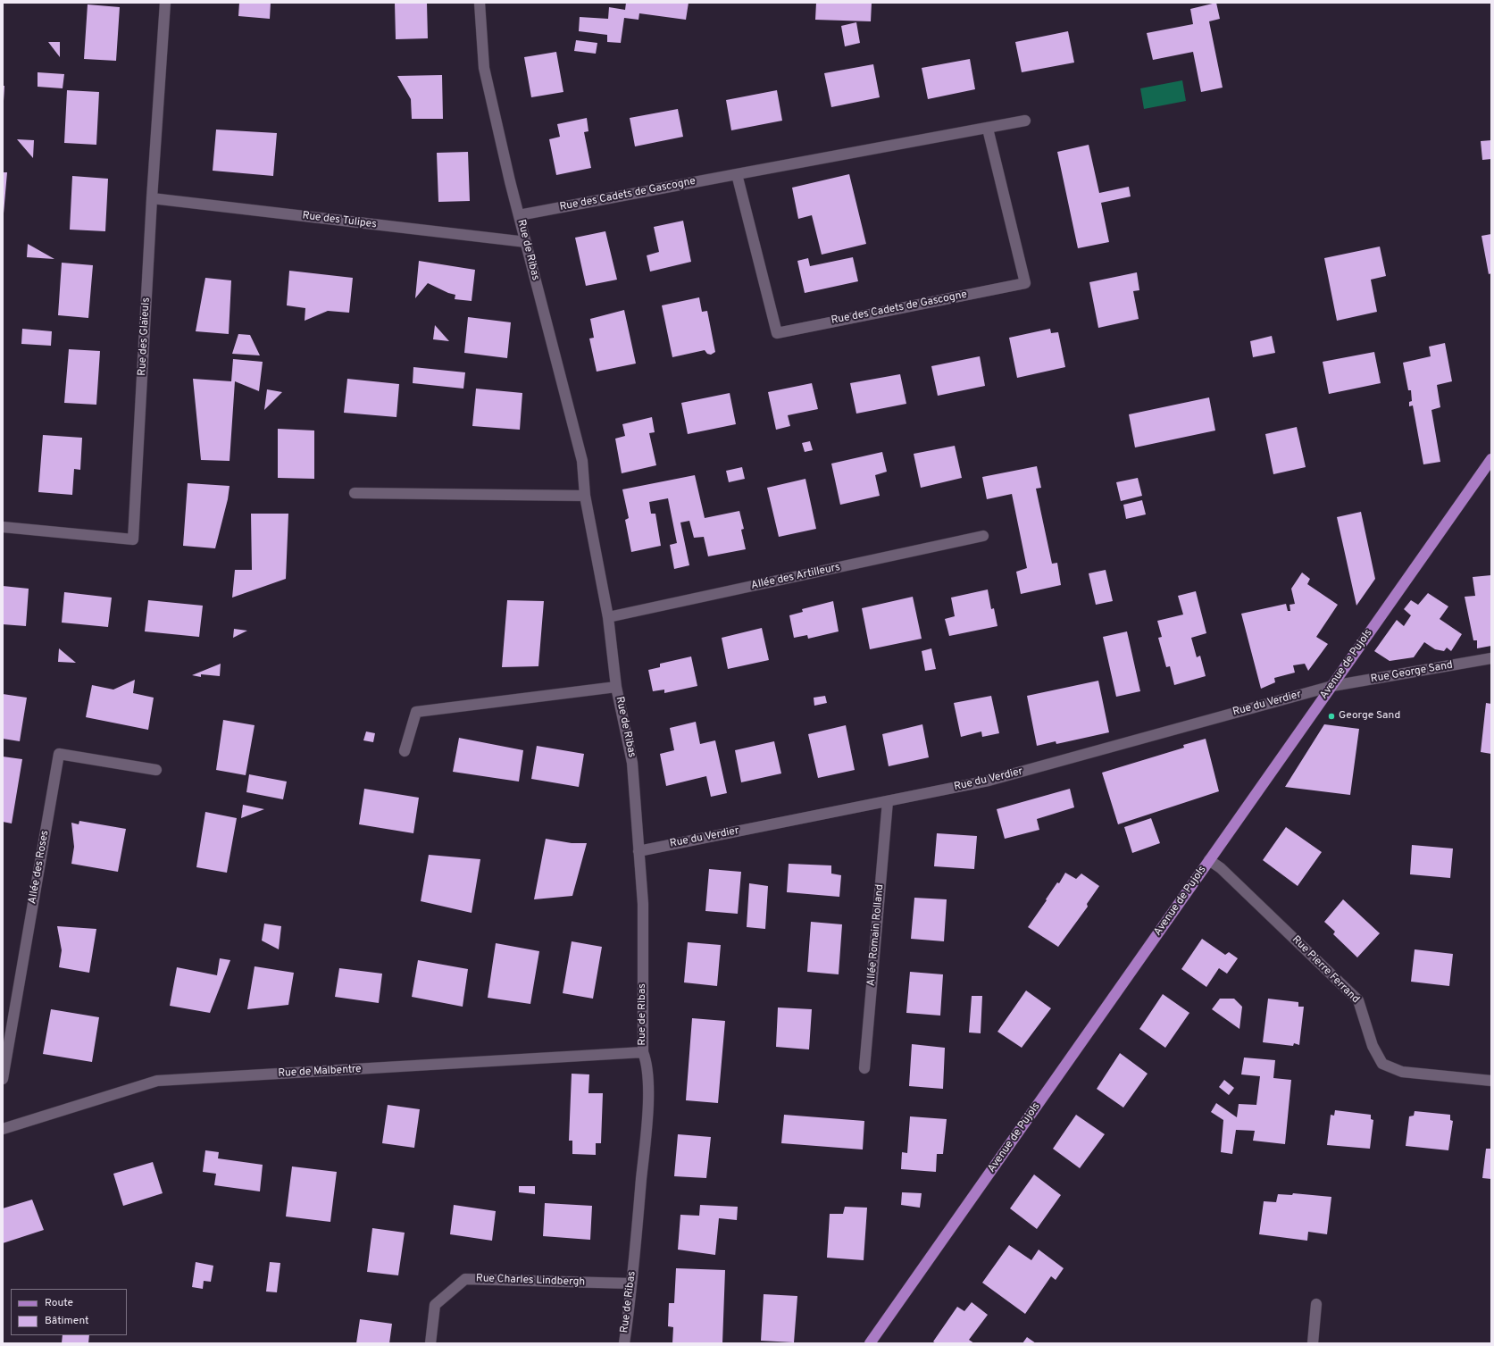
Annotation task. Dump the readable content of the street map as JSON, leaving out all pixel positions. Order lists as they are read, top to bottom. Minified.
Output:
{"streets":{"main road":["Avenue de Pujols"],"street":["Rue des Cadets de Gascogne","Rue des Tulipes","Rue de Ribas","Rue des Glaïeuls","Allée des Artilleurs","Rue George Sand","Rue du Verdier","Allée des Roses","Allée Romain Rolland","Rue Pierre Ferrand","Rue de Malbentre","Rue Charles Lindbergh"]},"crossings":[["Rue des Cadets de Gascogne","Rue de Ribas"],["Rue des Tulipes","Rue de Ribas"],["Rue des Tulipes","Rue des Glaïeuls"],["Rue de Ribas","Allée des Artilleurs"],["Rue de Ribas","Rue du Verdier"],["Rue de Ribas","Rue de Malbentre"],["Rue de Ribas","Rue Charles Lindbergh"],["Avenue de Pujols","Rue George Sand"],["Avenue de Pujols","Rue du Verdier"],["Avenue de Pujols","Rue Pierre Ferrand"],["Rue George Sand","Rue du Verdier"],["Rue du Verdier","Allée Romain Rolland"]],"places":["George Sand"],"legend":["Route","Bâtiment"]}
